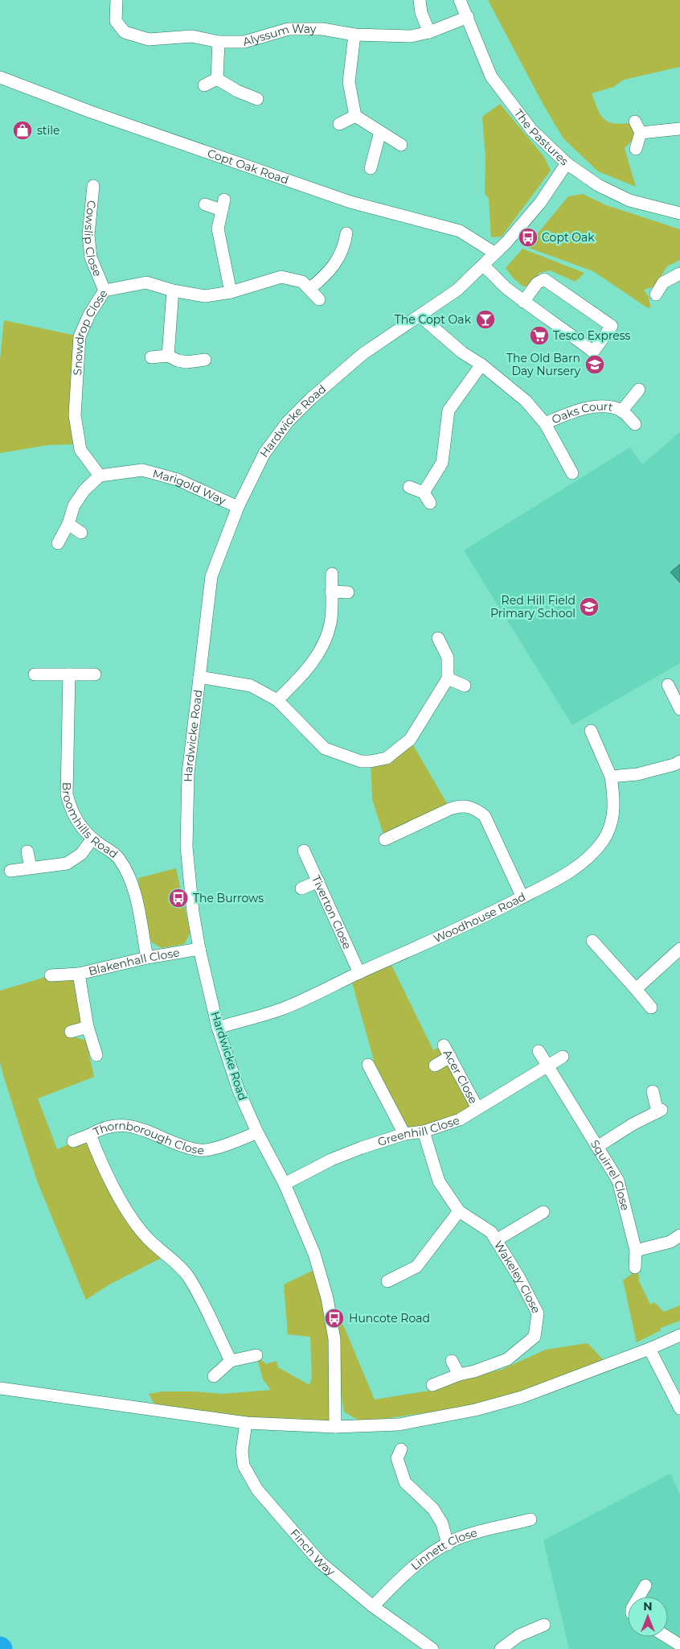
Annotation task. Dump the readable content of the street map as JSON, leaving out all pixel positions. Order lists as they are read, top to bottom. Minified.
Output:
{"streets":{"street":["Alyssum Way","The Pastures","Copt Oak Road","Cowslip Close","Snowdrop Close","Oaks Court","Hardwicke Road","Marigold Way","Broomhills Road","Tiverton Close","Woodhouse Road","Blakenhall Close","Acer Close","Greenhill Close","Thornborough Close","Squirrel Close","Wakeley Close","Linnett Close","Finch Way"]},"crossings":[["Alyssum Way","The Pastures"],["The Pastures","Hardwicke Road"],["Copt Oak Road","Hardwicke Road"],["Cowslip Close","Snowdrop Close"],["Snowdrop Close","Marigold Way"],["Hardwicke Road","Marigold Way"],["Hardwicke Road","Woodhouse Road"],["Hardwicke Road","Blakenhall Close"],["Hardwicke Road","Greenhill Close"],["Hardwicke Road","Thornborough Close"],["Broomhills Road","Blakenhall Close"],["Tiverton Close","Woodhouse Road"],["Acer Close","Greenhill Close"],["Greenhill Close","Squirrel Close"],["Greenhill Close","Wakeley Close"],["Linnett Close","Finch Way"]],"places":{"shop":["stile"],"bus stop":["Copt Oak","The Burrows","Huncote Road"],"bar":["The Copt Oak"],"supermarket":["Tesco Express"],"school or university":["The Old Barn Day Nursery","Red Hill Field Primary School"]},"north":"top"}
